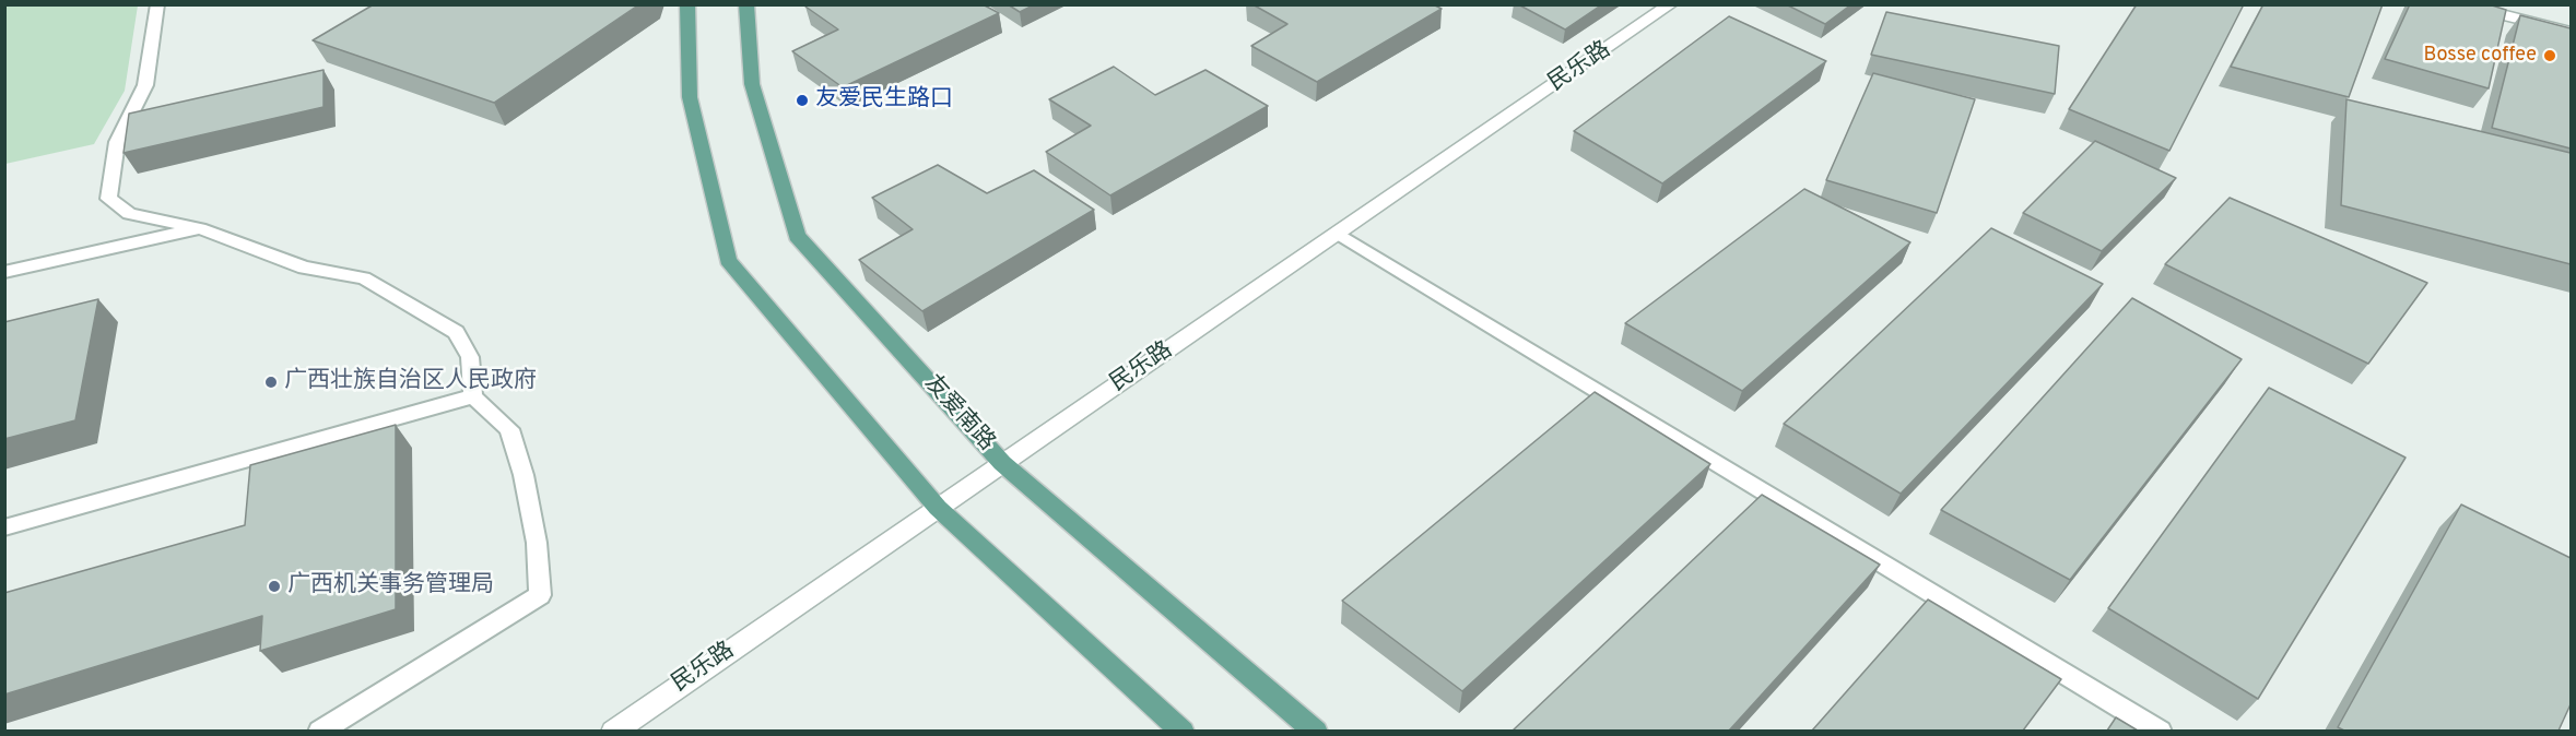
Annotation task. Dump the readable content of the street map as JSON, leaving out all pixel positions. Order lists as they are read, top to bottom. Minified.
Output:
{"streets":{"main road":["友爱南路"],"street":["民乐路"]},"crossings":[["民乐路","友爱南路"]],"places":["Bosse coffee","友爱民生路口","广西壮族自治区人民政府","广西机关事务管理局"]}
